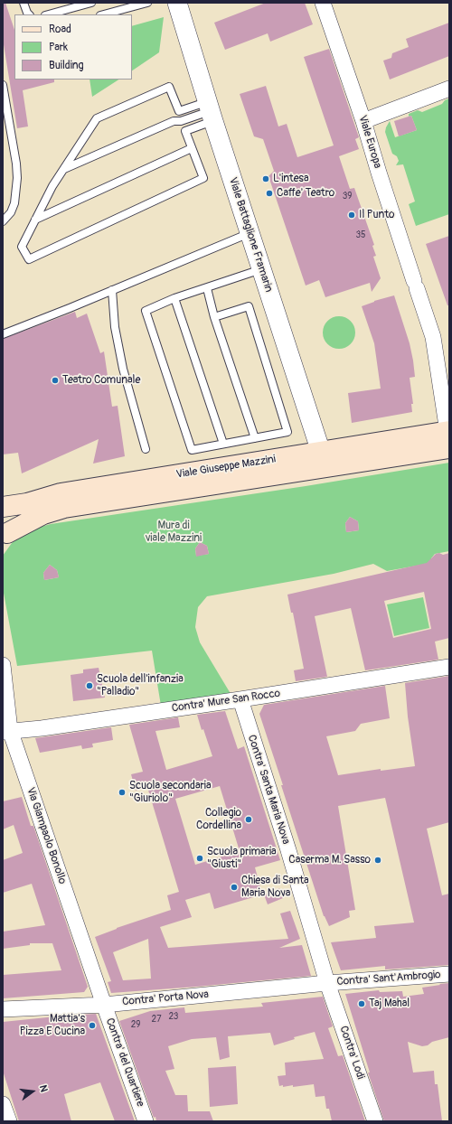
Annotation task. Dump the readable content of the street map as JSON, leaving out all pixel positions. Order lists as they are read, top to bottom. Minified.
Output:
{"streets":{"main road":["Viale Giuseppe Mazzini"],"street":["Viale Europa","Viale Battaglione Framarin","Contra' Mure San Rocco","Contra' Santa Maria Nova","Via Giampaolo Bonollo","Contra' Sant'Ambrogio","Contra' Porta Nova","Contra' Lodi","Contra' del Quartiere"]},"crossings":[["Viale Europa","Viale Giuseppe Mazzini"],["Viale Battaglione Framarin","Viale Giuseppe Mazzini"],["Contra' Mure San Rocco","Contra' Santa Maria Nova"],["Contra' Mure San Rocco","Via Giampaolo Bonollo"],["Contra' Santa Maria Nova","Contra' Sant'Ambrogio"],["Contra' Santa Maria Nova","Contra' Porta Nova"],["Contra' Santa Maria Nova","Contra' Lodi"],["Via Giampaolo Bonollo","Contra' Porta Nova"],["Via Giampaolo Bonollo","Contra' del Quartiere"],["Contra' Sant'Ambrogio","Contra' Porta Nova"],["Contra' Sant'Ambrogio","Contra' Lodi"],["Contra' Porta Nova","Contra' Lodi"],["Contra' Porta Nova","Contra' del Quartiere"]],"parks":["Mura di viale Mazzini"],"places":["L'intesa","Caffe' Teatro","Il Punto","Teatro Comunale","Scuola dell'infanzia \"Palladio\"","Scuola secondaria \"Giuriolo\"","Collegio Cordellina","Scuola primaria \"Giusti\"","Caserma M. Sasso","Chiesa di Santa Maria Nova","Taj Mahal","Mattia's Pizza E Cucina"],"house_numbers":["39","35","23","27","29"],"legend":["Road","Park","Building"],"north":"right"}
